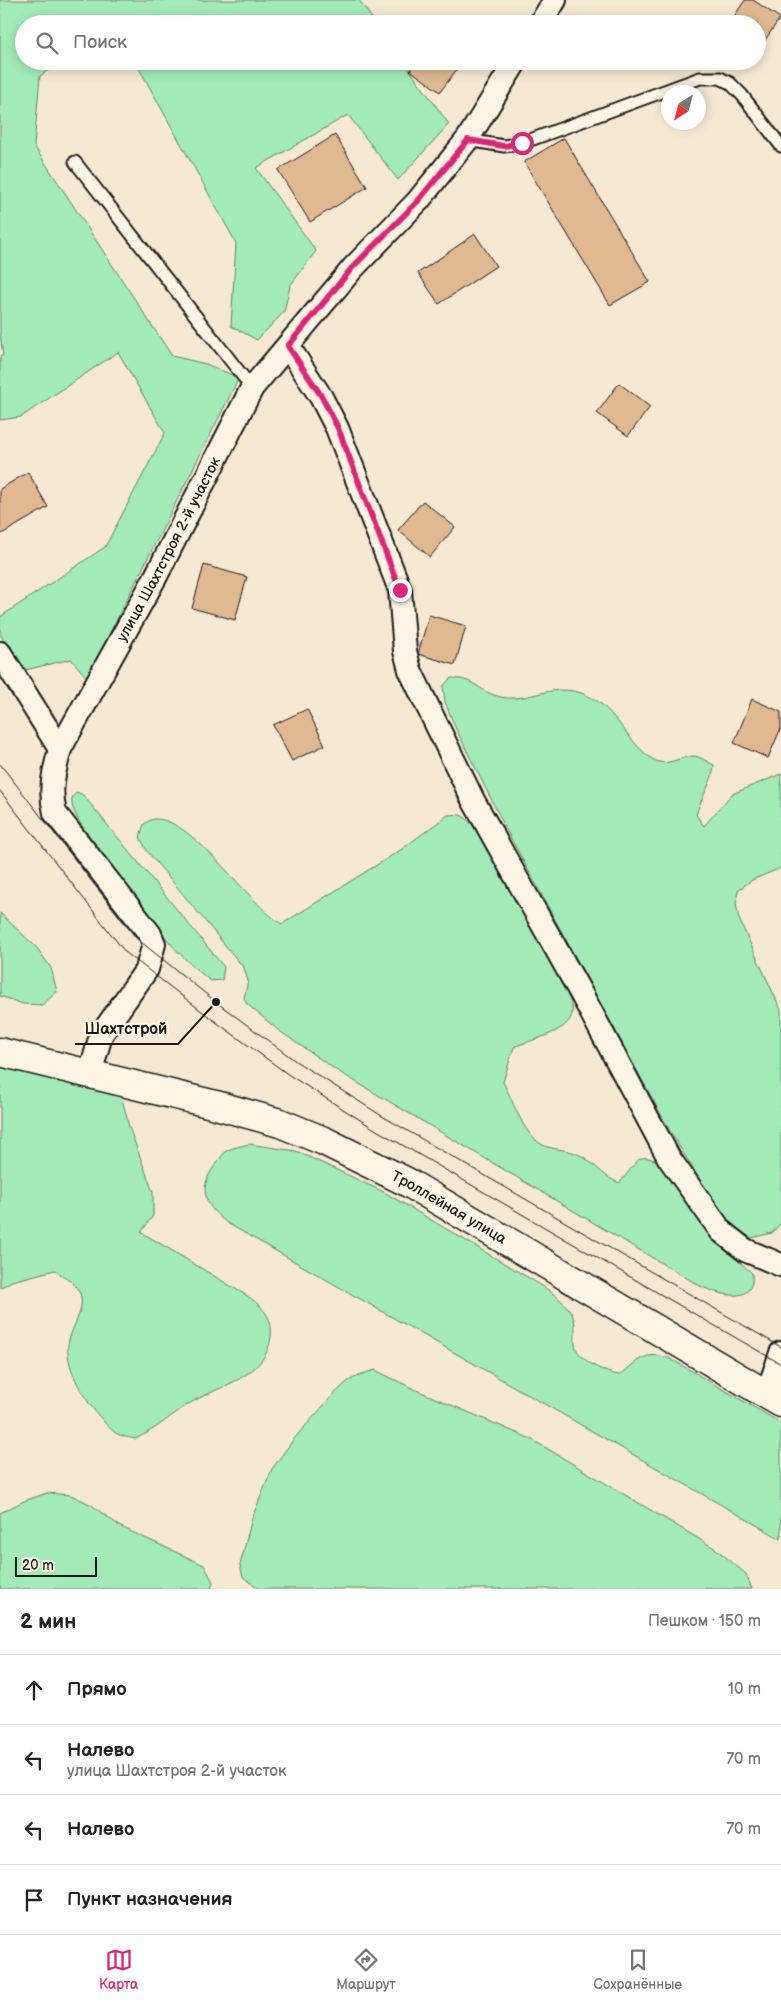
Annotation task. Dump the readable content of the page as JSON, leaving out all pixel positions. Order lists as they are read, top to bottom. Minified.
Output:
{"streets":{"street":["улица Шахтстроя 2-й участок","Троллейная улица"]},"crossings":[["улица Шахтстроя 2-й участок","Троллейная улица"]],"places":["Шахтстрой"],"scale_bar":"20 m","north":"bottom left","page":{"search":"Поиск","scale":"20 m","heading":["2 мин","Пешком · 150 m"],"list":[["Прямо","10 m"],["Налево","улица Шахтстроя 2-й участок","70 m"],["Налево","70 m"],"Пункт назначения"],"nav":["Карта","Маршрут","Сохранённые"]}}
